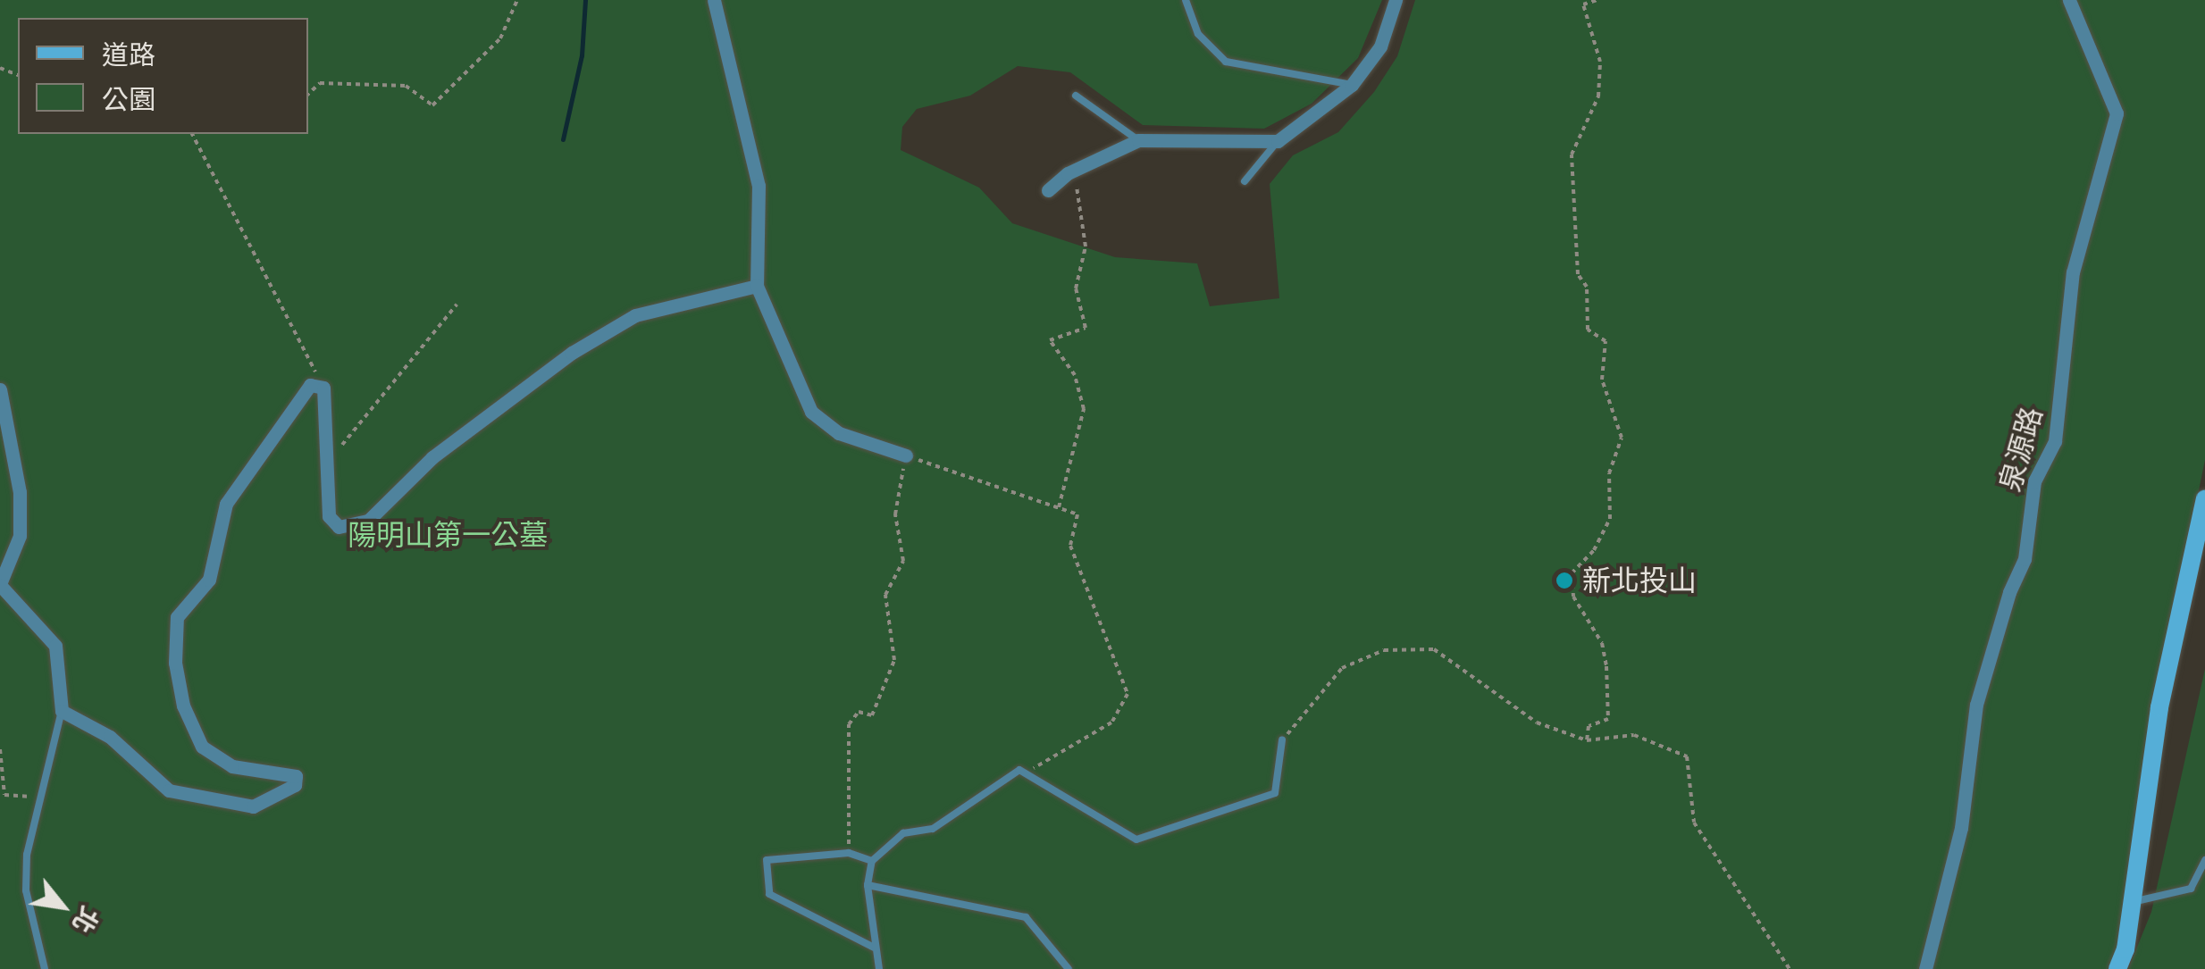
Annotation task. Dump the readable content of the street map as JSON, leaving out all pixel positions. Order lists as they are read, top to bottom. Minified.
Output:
{"streets":{"street":["泉源路"]},"parks":["陽明山第一公墓"],"places":["新北投山"],"legend":["道路","公園"],"north":"bottom right"}
